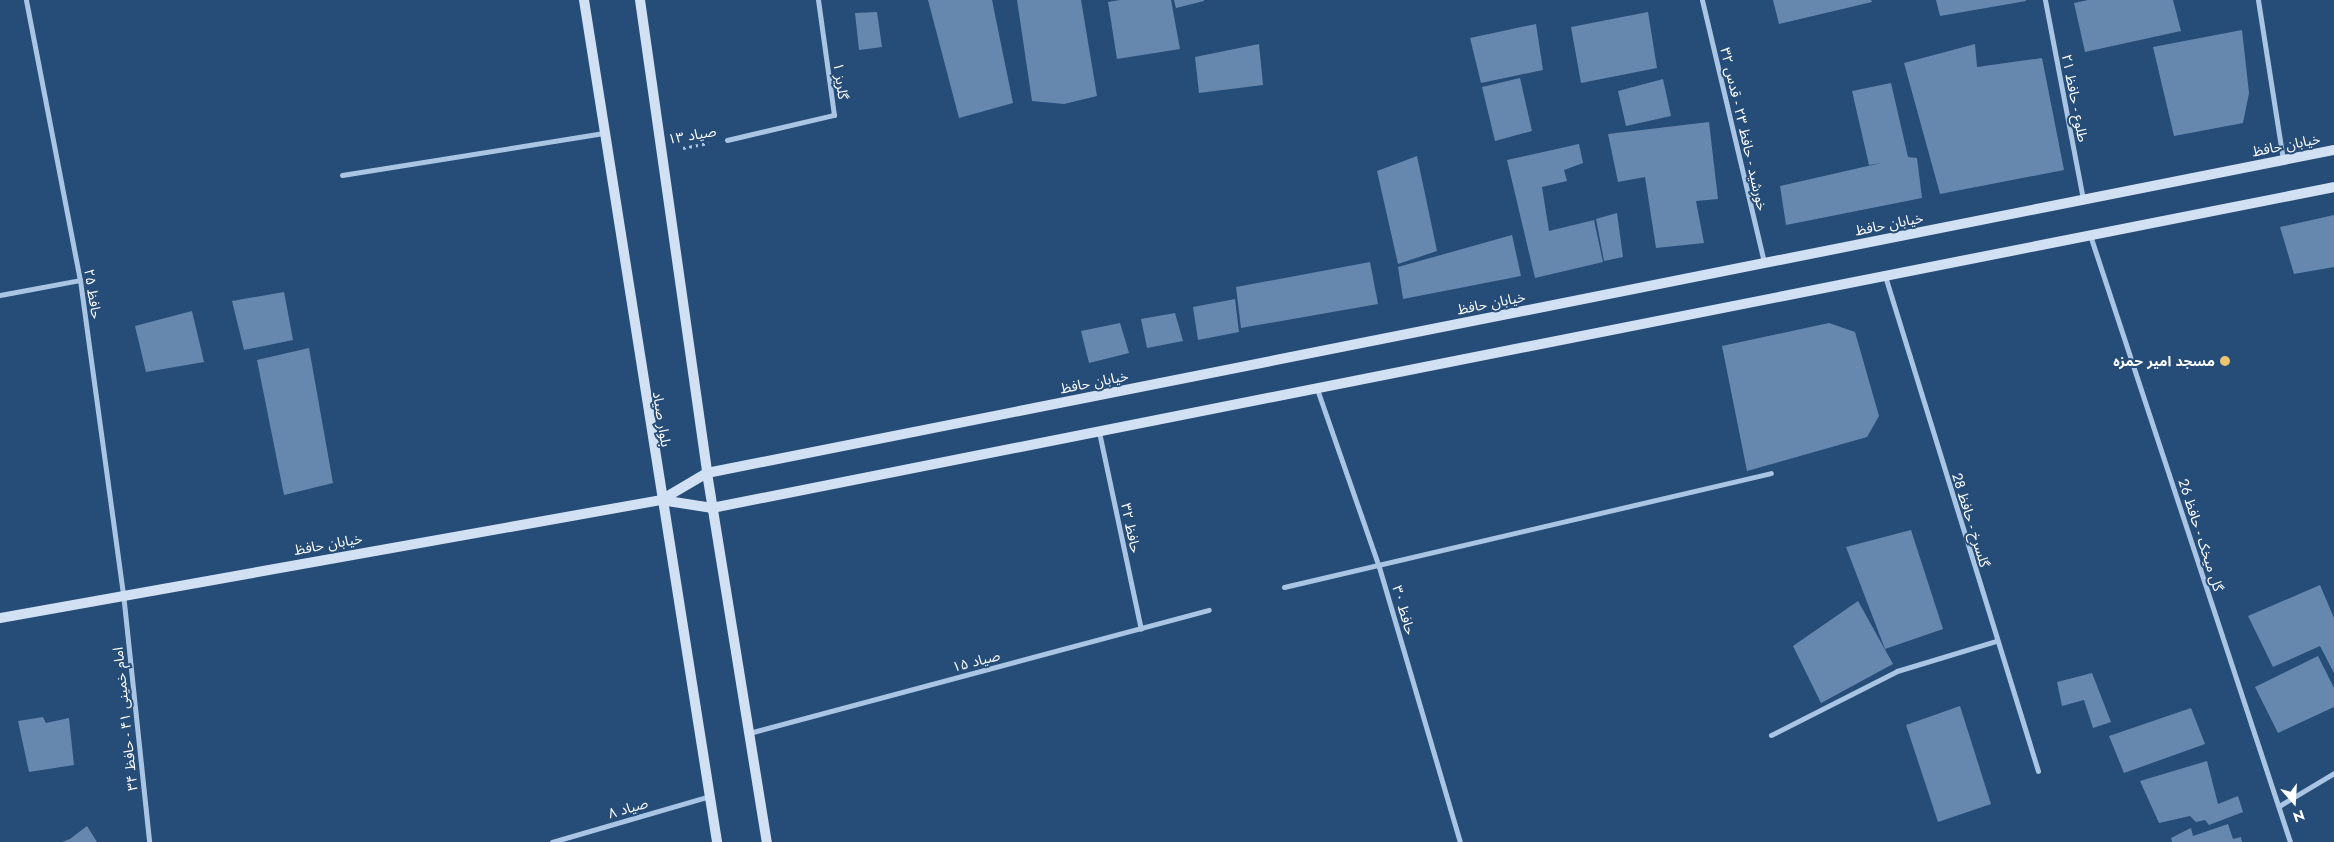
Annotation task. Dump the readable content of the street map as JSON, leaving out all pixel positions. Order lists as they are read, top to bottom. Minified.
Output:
{"streets":{"main road":["خیابان حافظ","بلوار صیاد"],"street":["گلریز ۱","طلوع - حافظ ۲۱","خورشید - حافظ ۲۳ - قدس ۳۲","حافظ ۲۵","گلسرخ - حافظ 28","حافظ ۳۲","گل میخک - حافظ 26","حافظ ۳۰","صیاد ۱۵","امام خمینی ۴۱ - حافظ ۳۴","صیاد ۸"],"path":["صیاد ۱۳"]},"crossings":[["گلریز ۱","صیاد ۱۳"],["طلوع - حافظ ۲۱","خیابان حافظ"],["خورشید - حافظ ۲۳ - قدس ۳۲","خیابان حافظ"],["خیابان حافظ","حافظ ۲۵"],["خیابان حافظ","بلوار صیاد"],["خیابان حافظ","گلسرخ - حافظ 28"],["خیابان حافظ","حافظ ۳۲"],["خیابان حافظ","گل میخک - حافظ 26"],["خیابان حافظ","حافظ ۳۰"],["خیابان حافظ","امام خمینی ۴۱ - حافظ ۳۴"],["حافظ ۲۵","امام خمینی ۴۱ - حافظ ۳۴"],["بلوار صیاد","صیاد ۸"],["حافظ ۳۲","صیاد ۱۵"]],"places":["مسجد امیر حمزه"],"north":"bottom"}
